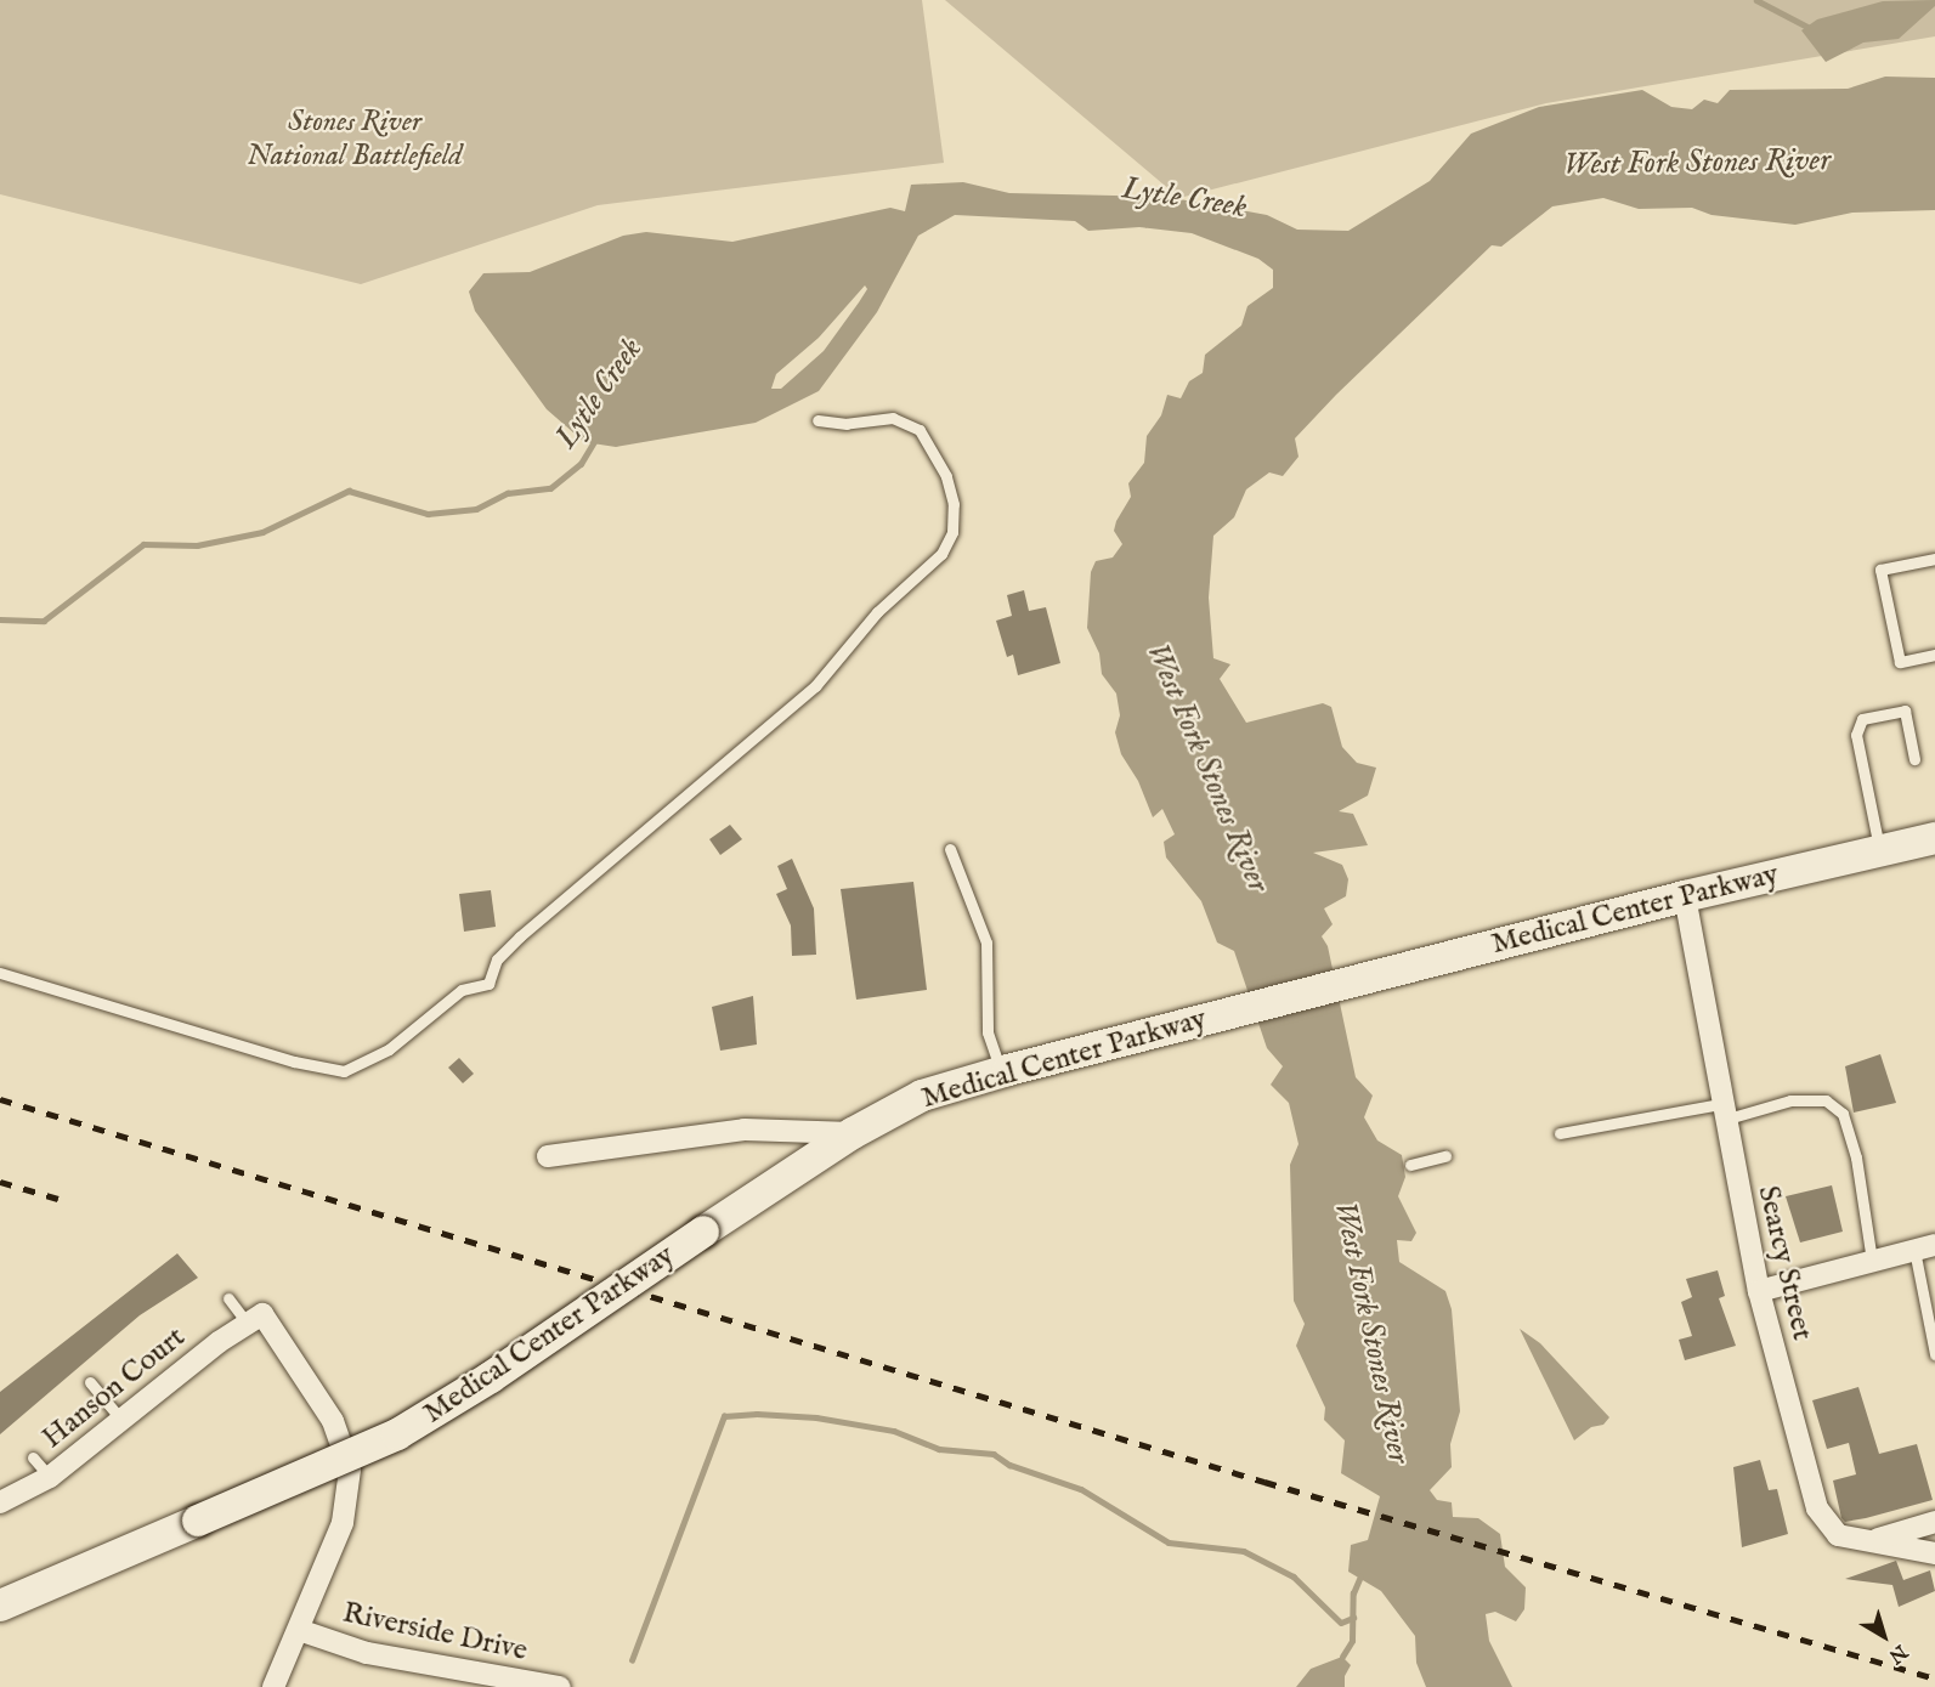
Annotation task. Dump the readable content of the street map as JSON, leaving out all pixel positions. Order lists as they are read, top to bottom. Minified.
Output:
{"streets":{"main road":["Medical Center Parkway"],"street":["Searcy Street","Hanson Court","Riverside Drive"]},"crossings":[["Medical Center Parkway","Searcy Street"]],"water":["West Fork Stones River","Lytle Creek"],"parks":["Stones River National Battlefield"],"north":"bottom right"}
